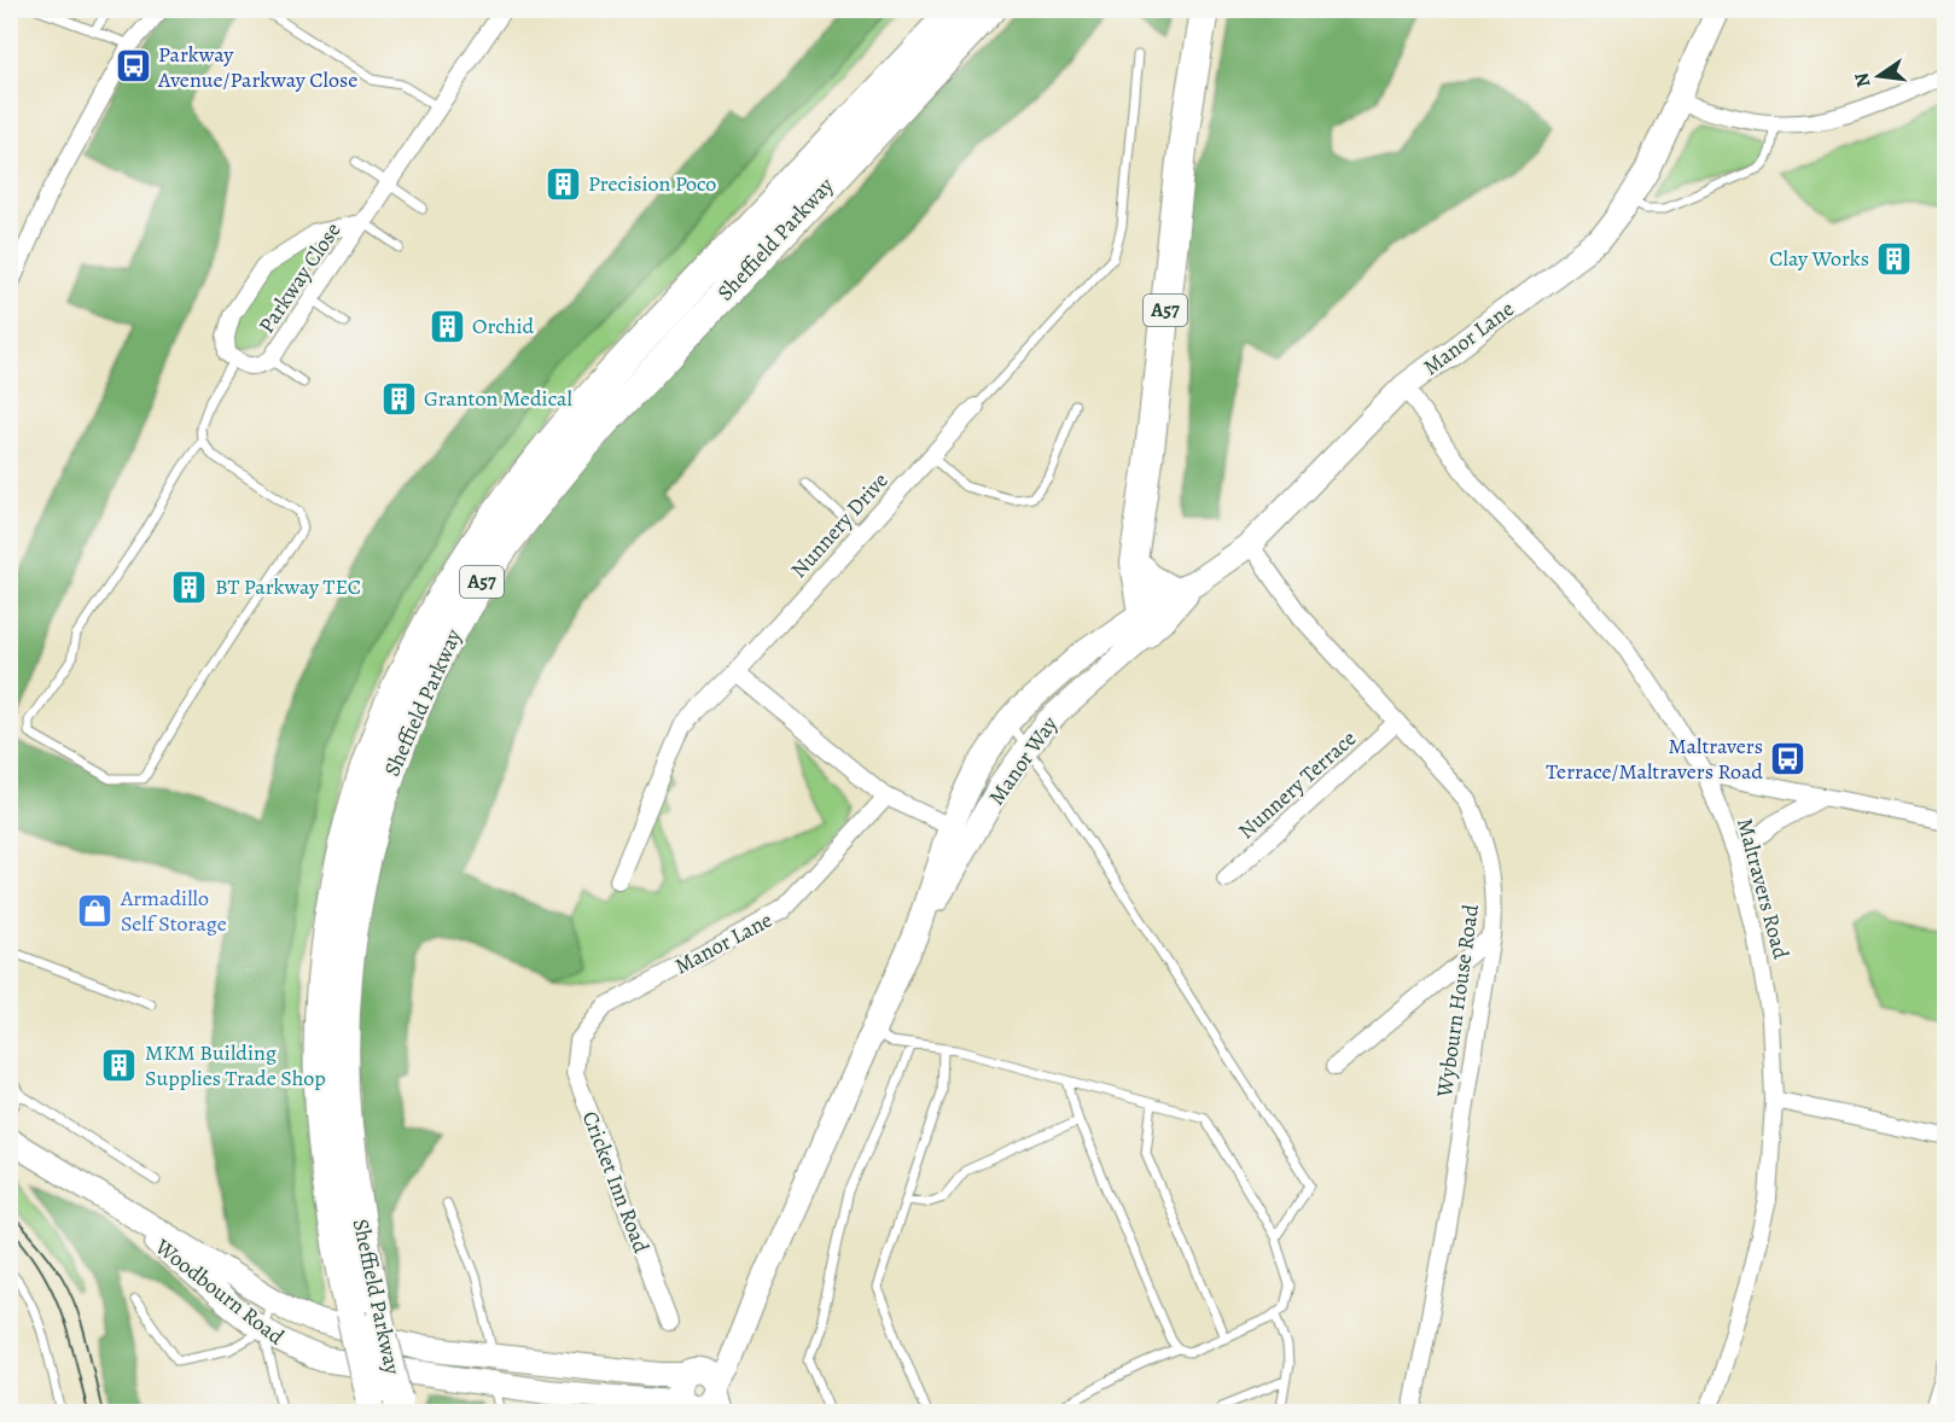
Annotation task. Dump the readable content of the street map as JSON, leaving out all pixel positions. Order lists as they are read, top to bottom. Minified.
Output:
{"streets":{"highway":["Sheffield Parkway","A57"],"street":["Parkway Close","Manor Lane","Nunnery Drive","Manor Way","Nunnery Terrace","Maltravers Road","Wybourn House Road","Cricket Inn Road","Woodbourn Road"]},"crossings":[["A57","Manor Lane"],["A57","Manor Way"],["Manor Lane","Manor Way"],["Manor Lane","Maltravers Road"],["Manor Lane","Wybourn House Road"],["Manor Lane","Cricket Inn Road"],["Manor Way","Woodbourn Road"],["Nunnery Terrace","Wybourn House Road"]],"places":{"bus stop":["Parkway Avenue/Parkway Close","Maltravers Terrace/Maltravers Road"],"building":["Precision Poco","Clay Works","Orchid","Granton Medical","BT Parkway TEC","MKM Building Supplies Trade Shop"],"shop":["Armadillo Self Storage"]},"north":"left"}
